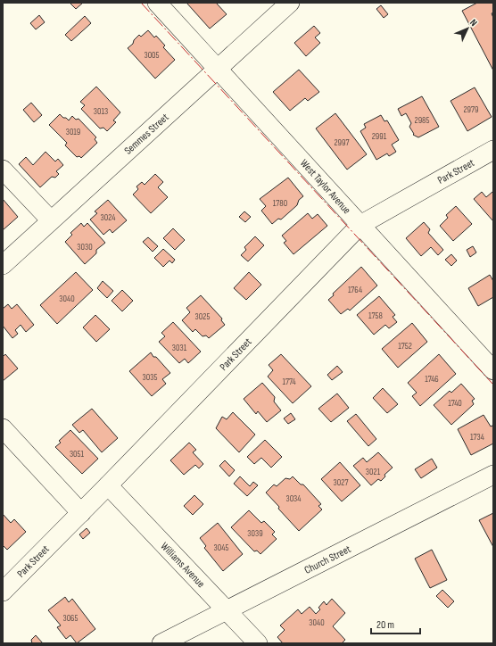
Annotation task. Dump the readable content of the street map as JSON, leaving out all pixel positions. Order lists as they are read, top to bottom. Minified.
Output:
{"streets":{"street":["Semmes Street","Park Street","West Taylor Avenue","Church Street","Williams Avenue"]},"crossings":[["Semmes Street","West Taylor Avenue"],["Park Street","West Taylor Avenue"],["Park Street","Williams Avenue"],["Church Street","Williams Avenue"]],"house_numbers":["3005","2979","3013","2985","3019","2991","2997","1780","3024","3030","1764","3040","1758","3025","1752","3031","3035","1746","1774","1740","1734","3051","3021","3027","3034","3039","3045","3065","3040"],"scale_bar":"20 m","north":"top right"}
